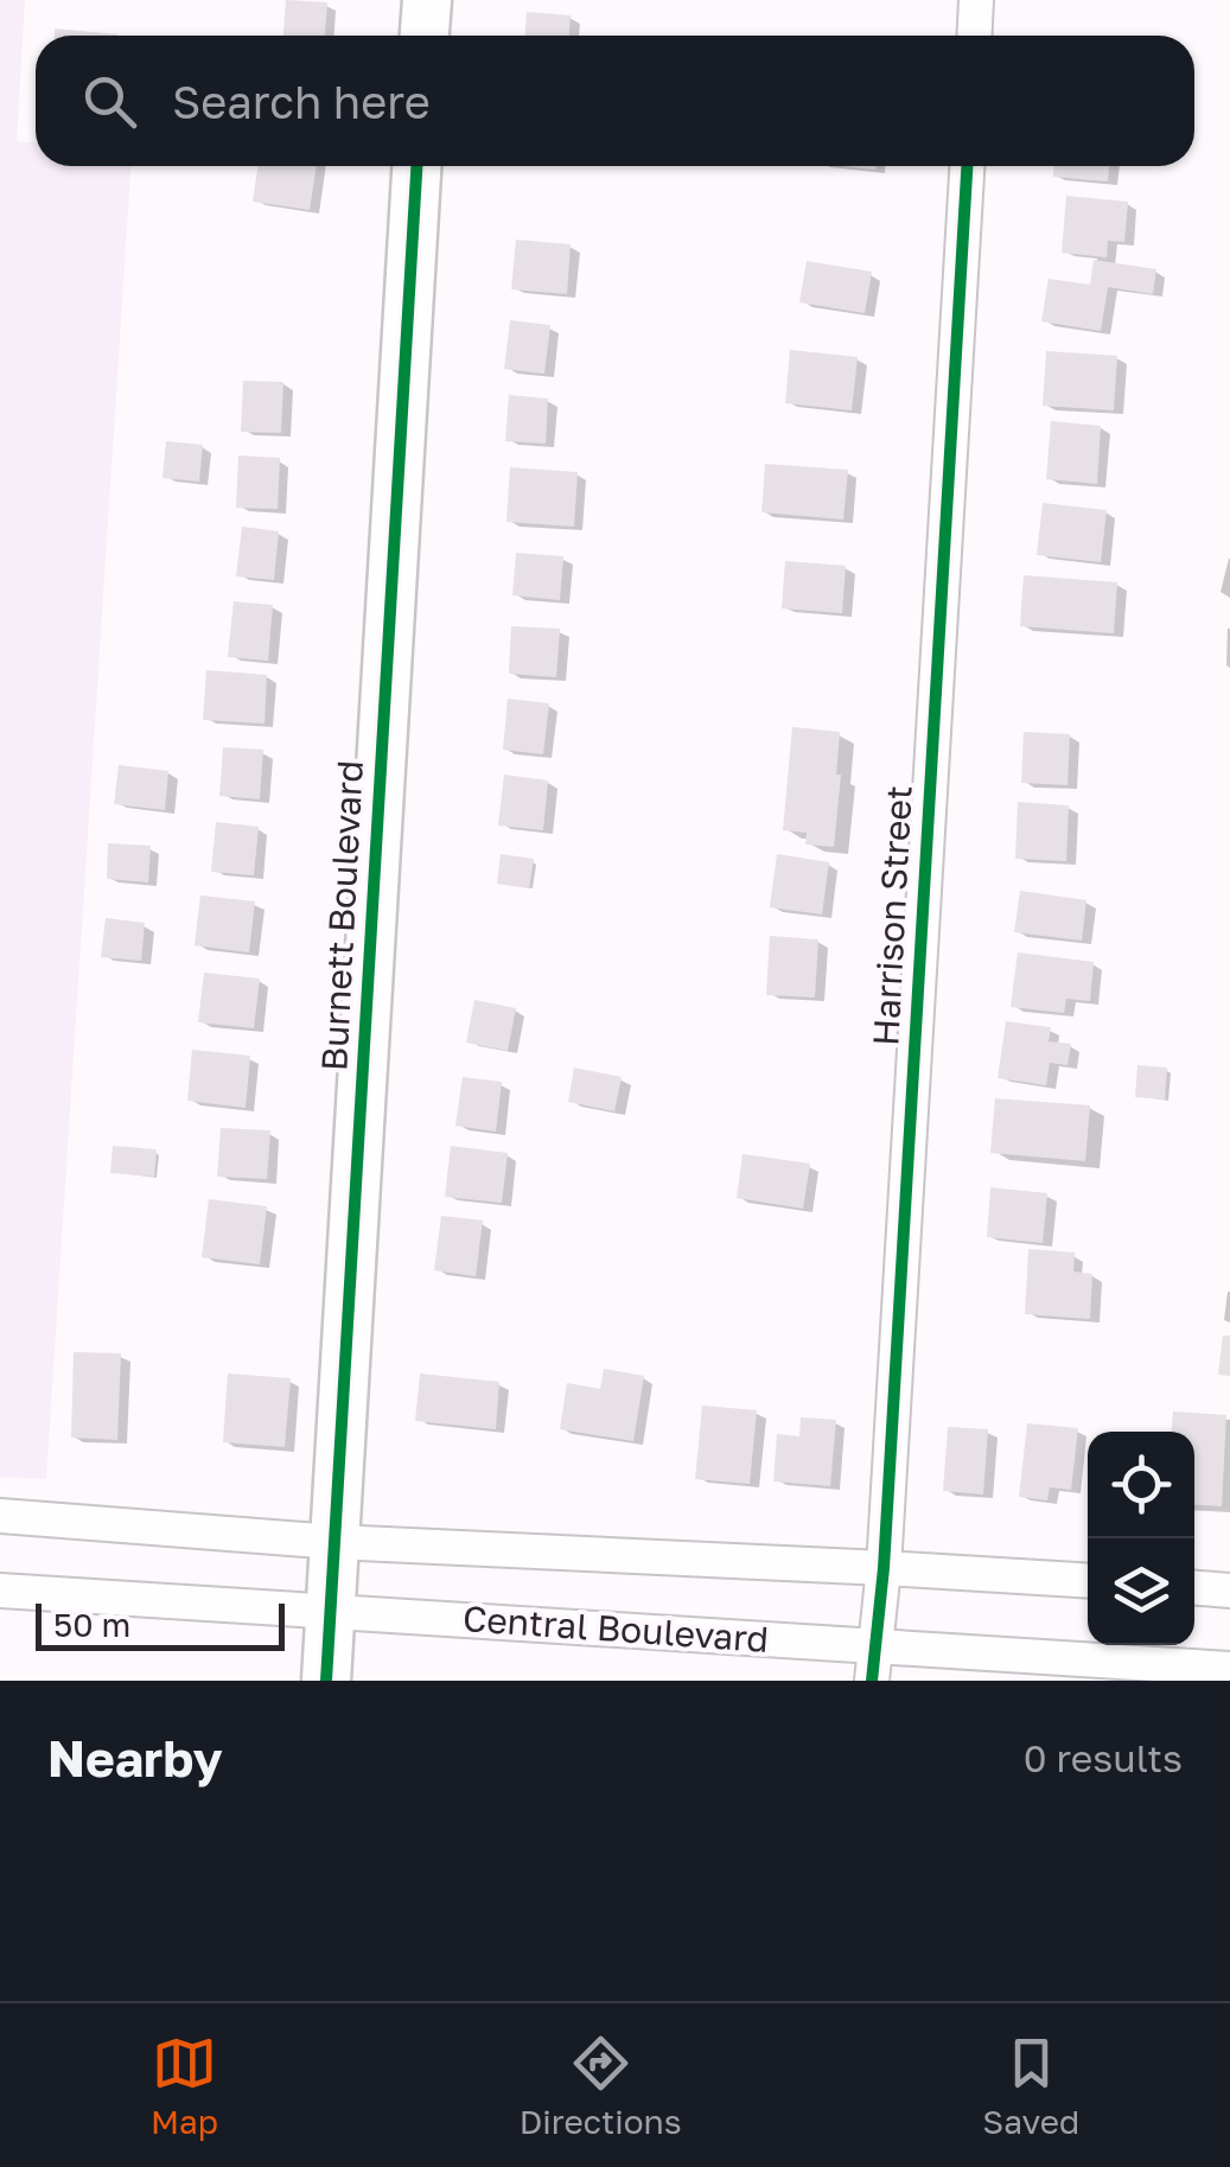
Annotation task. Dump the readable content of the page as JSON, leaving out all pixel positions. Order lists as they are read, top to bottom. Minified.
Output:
{"streets":{"main road":["Burnett Boulevard"],"street":["Harrison Street","Central Boulevard"]},"crossings":[["Burnett Boulevard","Central Boulevard"],["Harrison Street","Central Boulevard"]],"scale_bar":"50 m","page":{"search":"Search here","scale":"50 m","heading":["Nearby","0 results"],"nav":["Map","Directions","Saved"]}}
